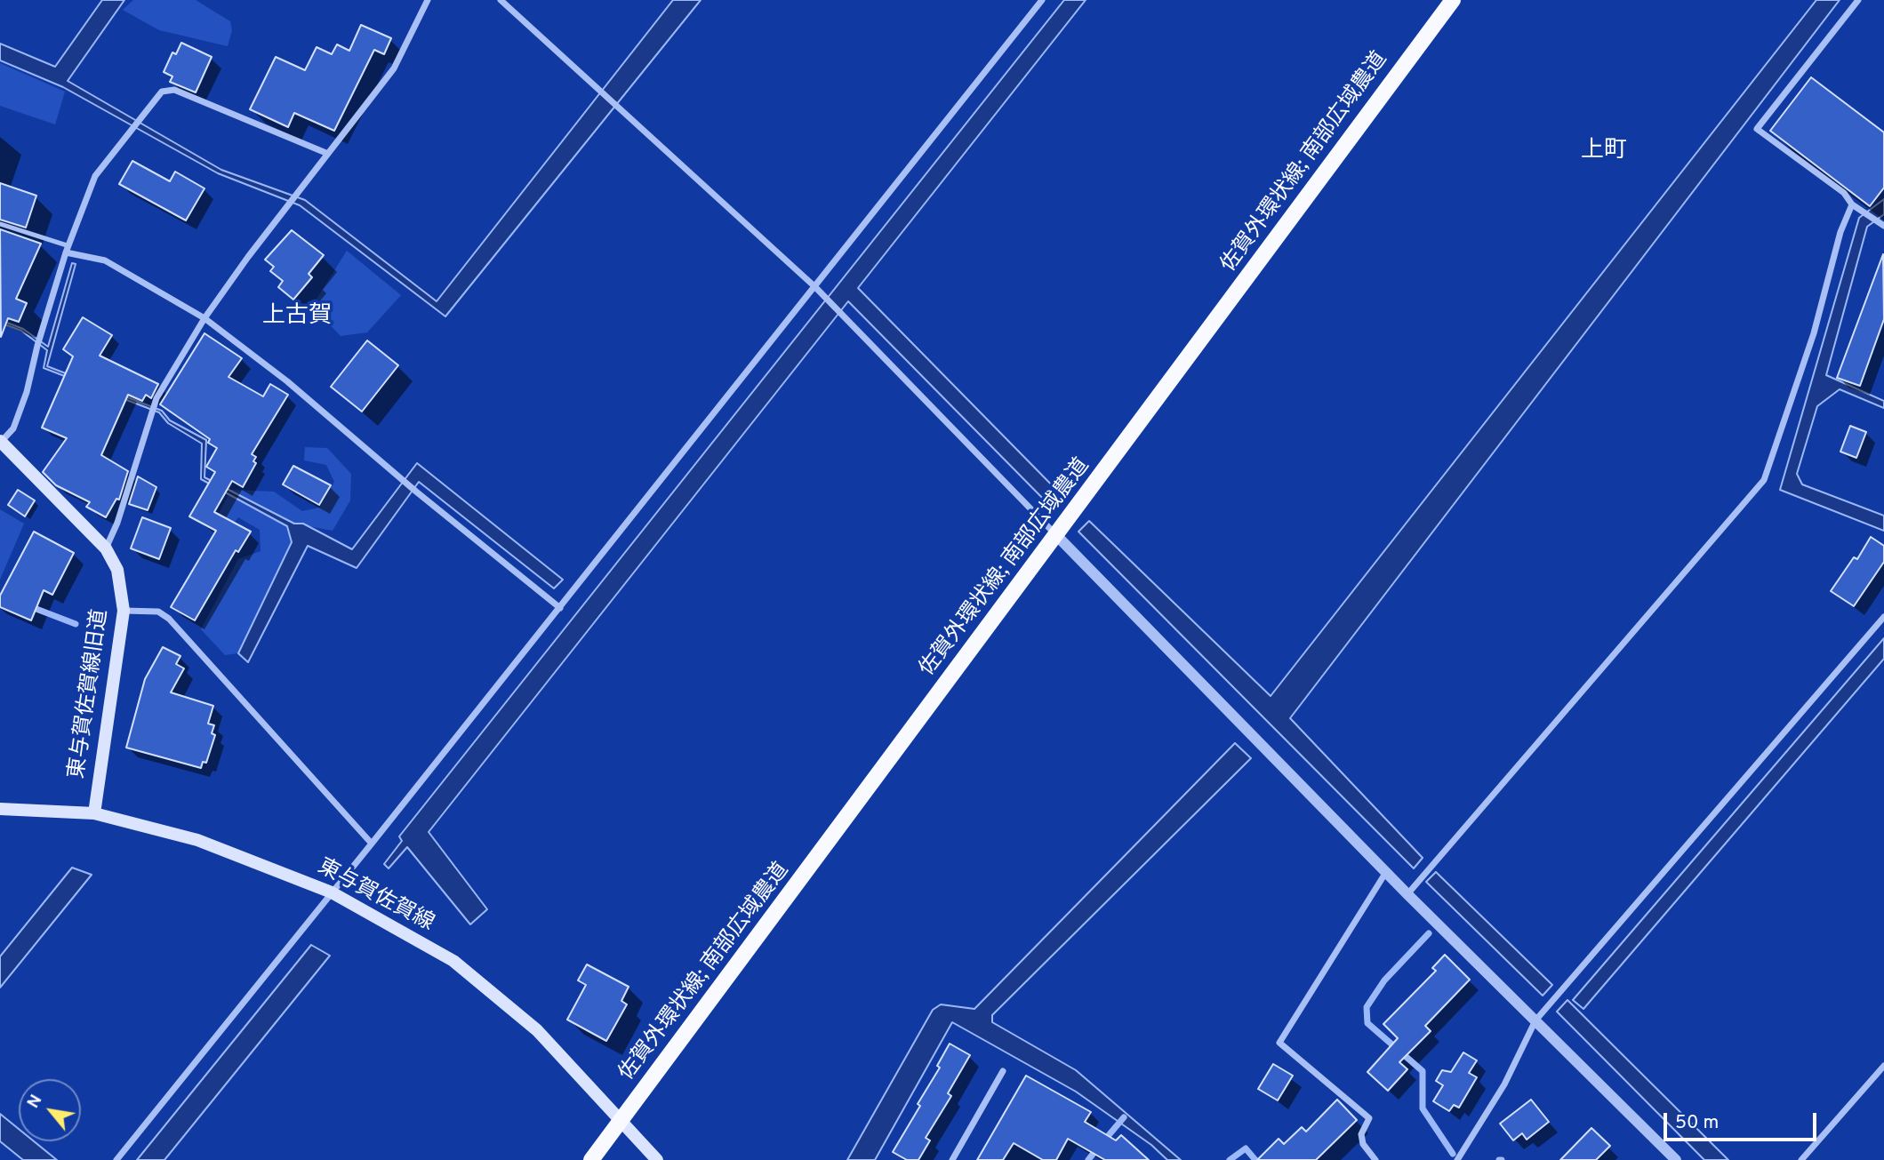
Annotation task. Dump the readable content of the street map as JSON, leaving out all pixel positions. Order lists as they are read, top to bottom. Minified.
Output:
{"streets":{"main road":["佐賀外環状線; 南部広域農道","東与賀佐賀線旧道","東与賀佐賀線"]},"crossings":[["佐賀外環状線; 南部広域農道","東与賀佐賀線"],["東与賀佐賀線旧道","東与賀佐賀線"]],"districts":["上町","上古賀"],"scale_bar":"50 m","north":"top left"}
